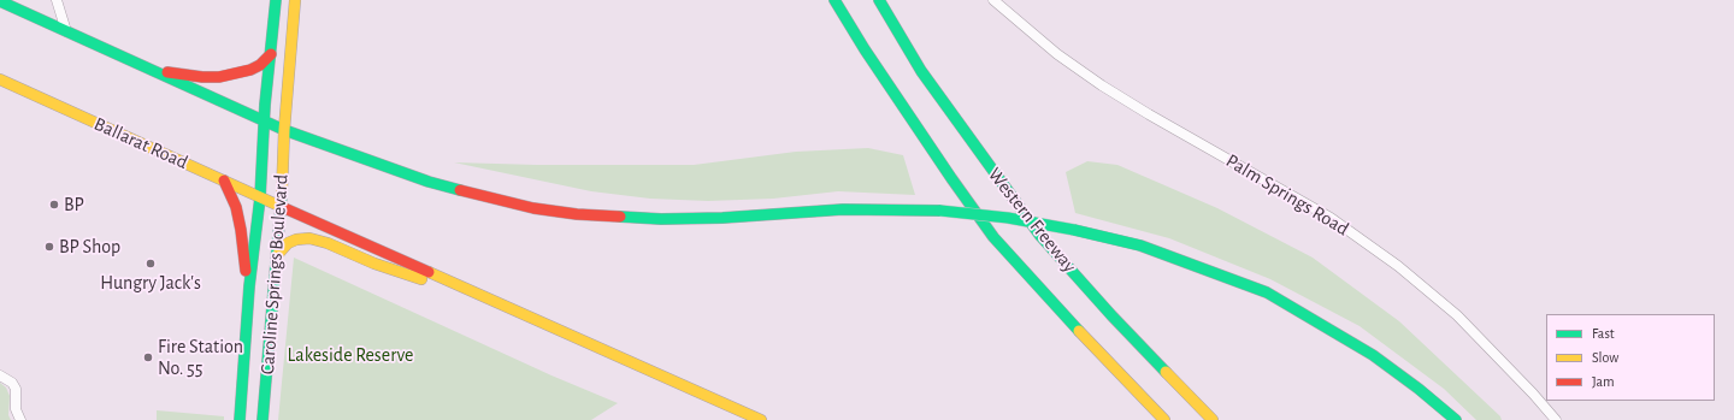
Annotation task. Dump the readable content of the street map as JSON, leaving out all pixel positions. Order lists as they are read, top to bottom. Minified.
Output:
{"streets":{"main road":["Ballarat Road","Western Freeway","Caroline Springs Boulevard"],"street":["Palm Springs Road"]},"crossings":[["Ballarat Road","Caroline Springs Boulevard"]],"parks":["Lakeside Reserve"],"places":["BP","BP Shop","Hungry Jack's","Fire Station No. 55"],"legend":["Fast","Slow","Jam"]}
